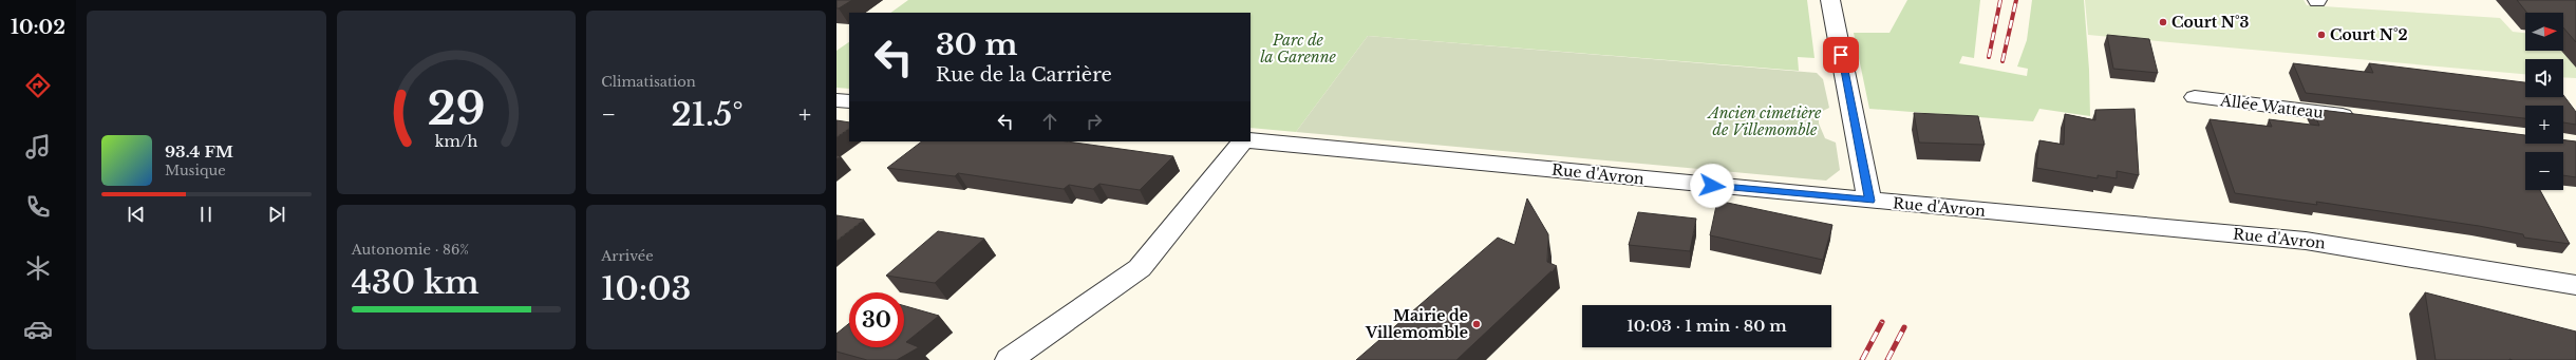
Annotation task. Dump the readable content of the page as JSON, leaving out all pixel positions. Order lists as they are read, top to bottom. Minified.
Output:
{"streets":{"street":["Allée Watteau","Rue d'Avron"]},"parks":["Parc de la Garenne","Ancien cimetière de Villemomble"],"places":["Court N°3","Court N°2","Mairie de Villemomble"],"north":"right","page":{"tabs":"10:02","tile":["Climatisation",["Autonomie · 86%","430 km"],["Arrivée","10:03"]],"map_buttons":["+","−"],"turn":["30 m","Rue de la Carrière"],"heat":["−","21.5°","+"],"song":["93.4 FM","Musique"],"limit":"30","trip":"10:03 · 1 min · 80 m","gauge":["29","km/h"]}}
